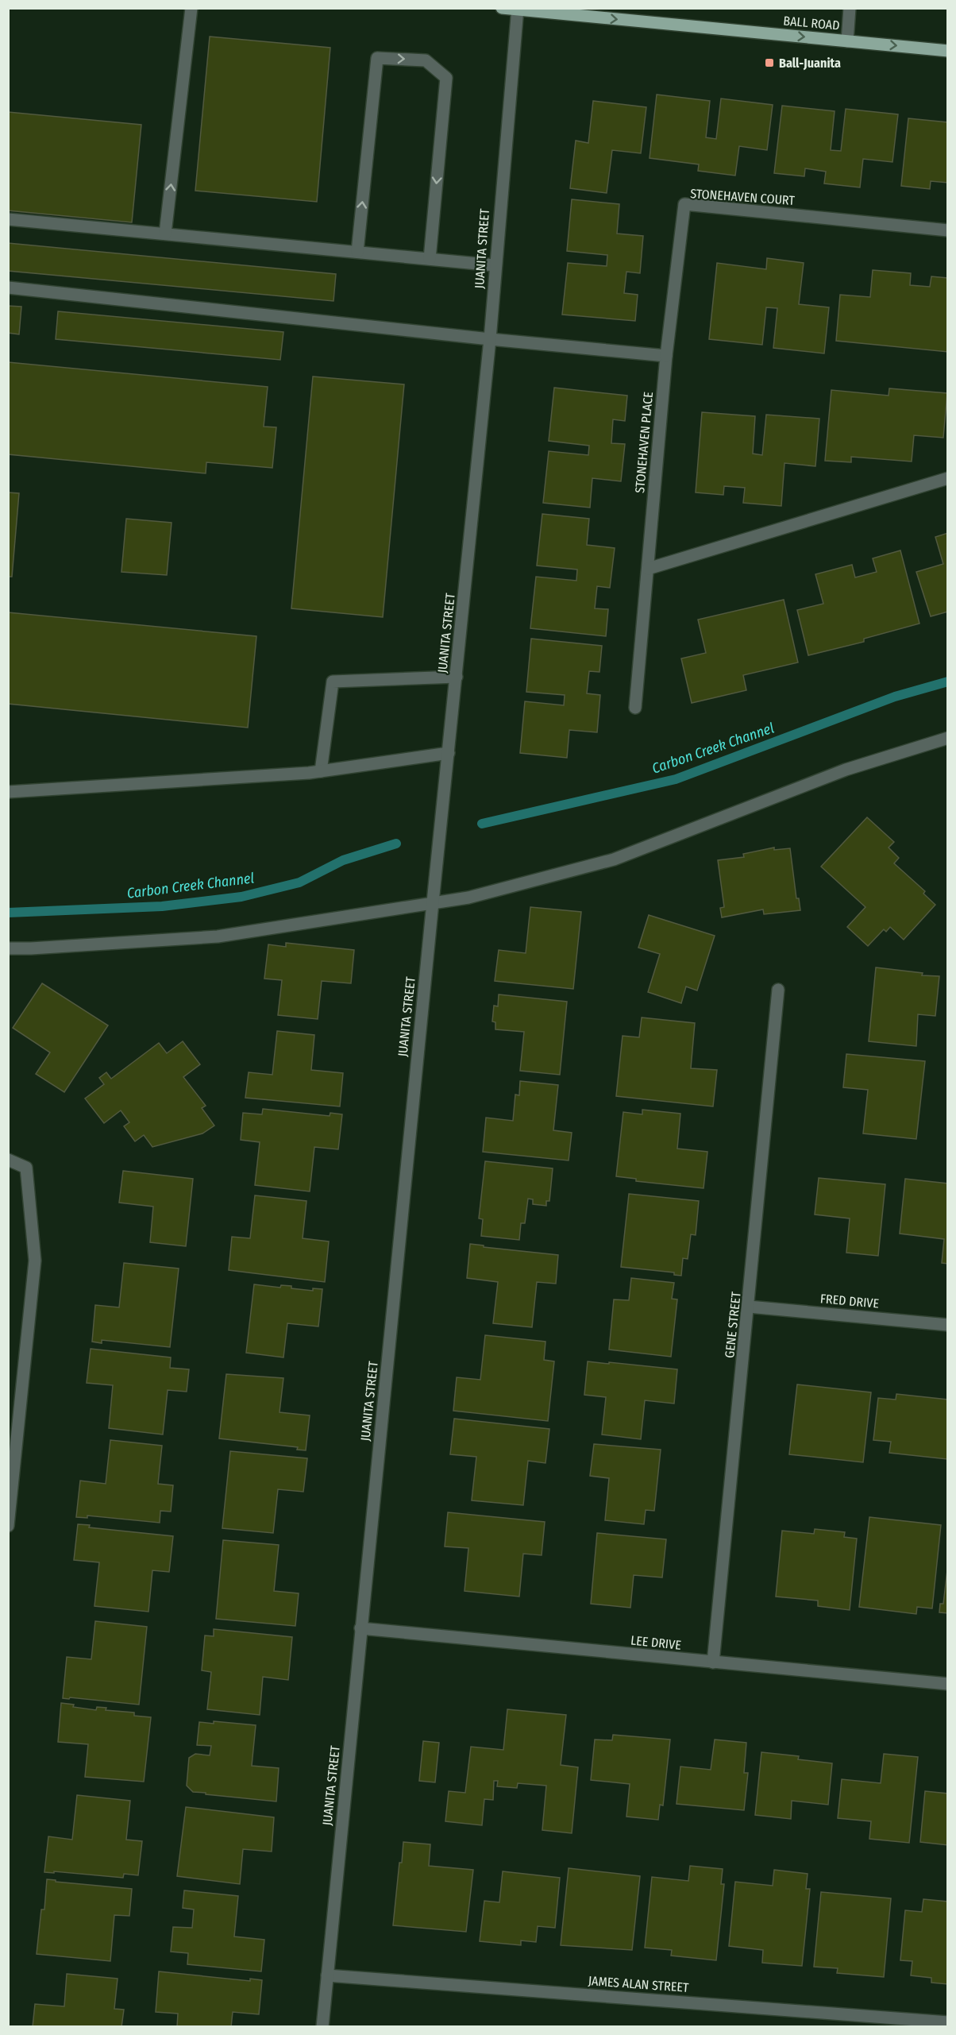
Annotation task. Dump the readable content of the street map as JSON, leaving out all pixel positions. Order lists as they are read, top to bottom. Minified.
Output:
{"streets":{"main road":["BALL ROAD"],"street":["STONEHAVEN COURT","JUANITA STREET","STONEHAVEN PLACE","FRED DRIVE","GENE STREET","LEE DRIVE","JAMES ALAN STREET"]},"crossings":[["BALL ROAD","JUANITA STREET"],["STONEHAVEN COURT","STONEHAVEN PLACE"],["JUANITA STREET","LEE DRIVE"],["JUANITA STREET","JAMES ALAN STREET"],["FRED DRIVE","GENE STREET"],["GENE STREET","LEE DRIVE"]],"one_way":["BALL ROAD"],"water":["Carbon Creek Channel"],"places":{"transit":["Ball-Juanita"]}}
